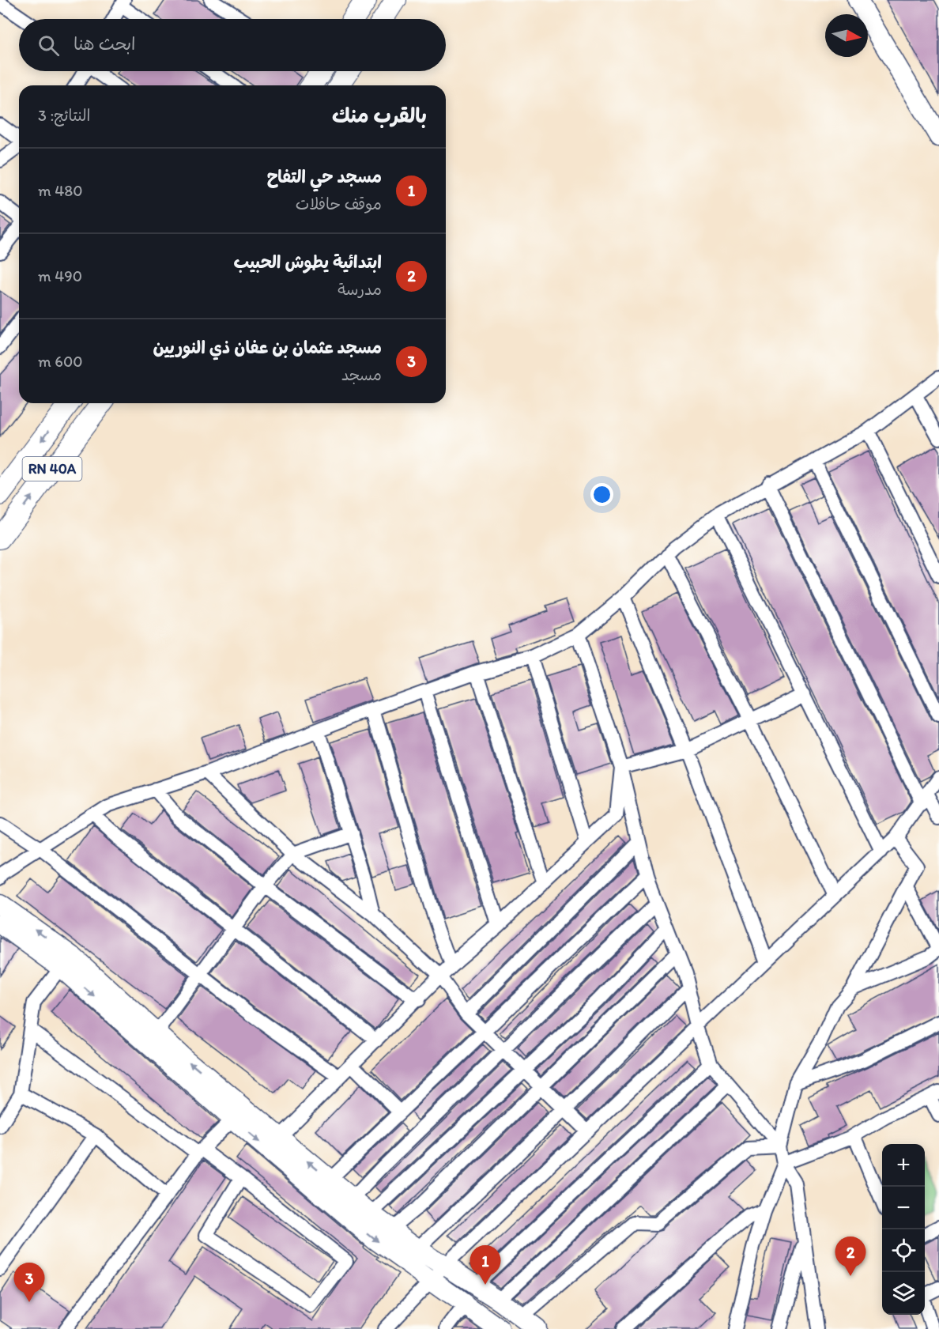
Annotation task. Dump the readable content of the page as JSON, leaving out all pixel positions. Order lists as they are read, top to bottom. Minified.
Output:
{"streets":{"main road":["RN 40A"]},"north":"right","page":{"search":"ابحث هنا","heading":["بالقرب منك","النتائج: 3"],"list":[{"mark":"1","name":"مسجد حي التفاح","note":"موقف حافلات","value":"480 m"},{"mark":"2","name":"ابتدائية يطوش الحبيب","note":"مدرسة","value":"490 m"},{"mark":"3","name":"مسجد عثمان بن عفان ذي النوريين","note":"مسجد","value":"600 m"}],"map_buttons":["+","−"],"pins":["2","1","3"]}}
